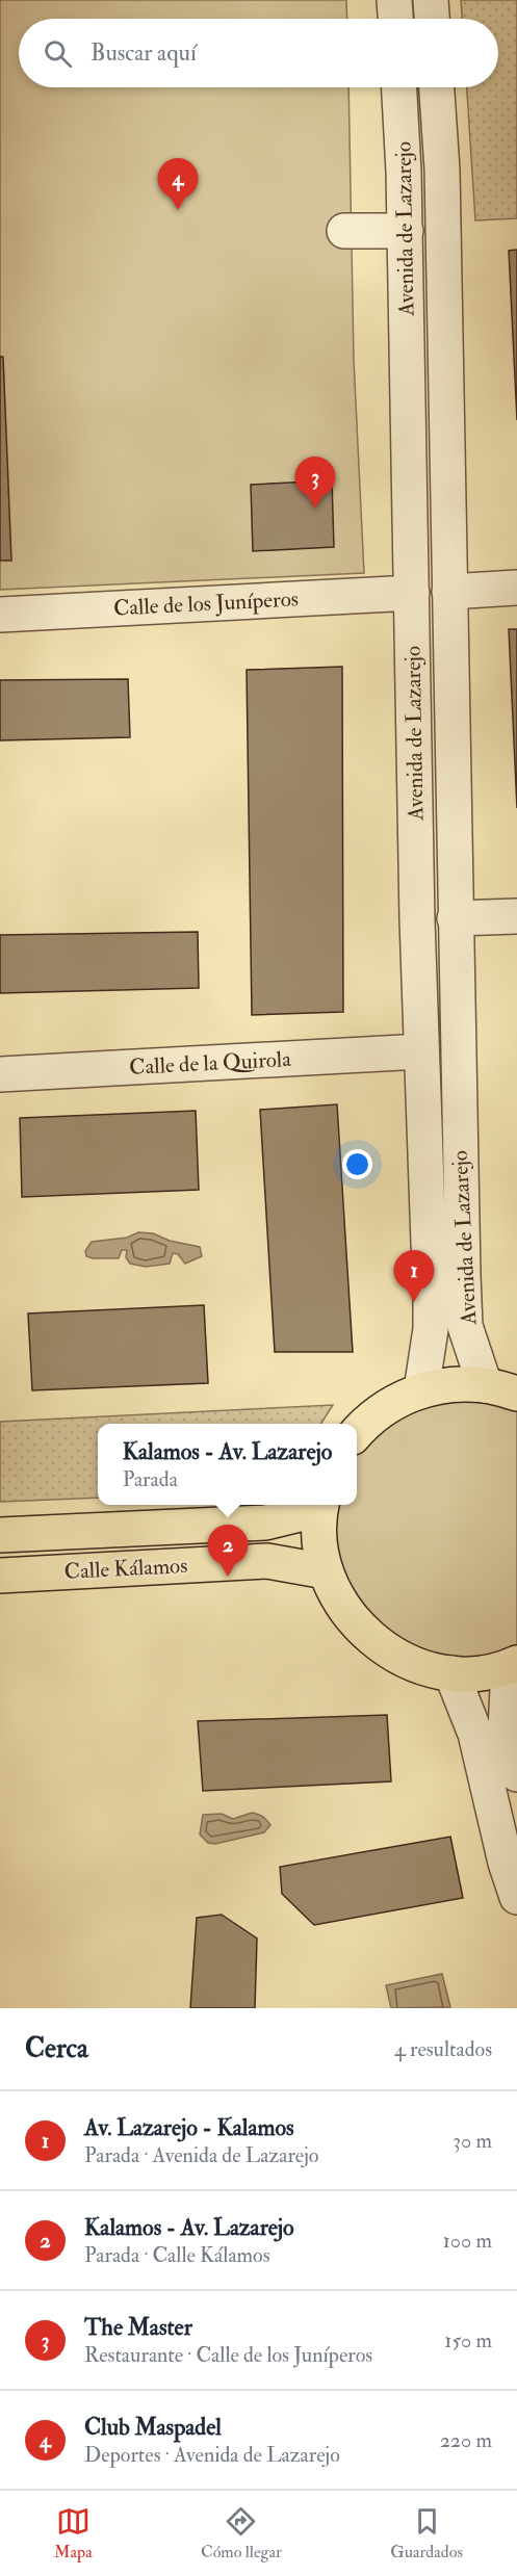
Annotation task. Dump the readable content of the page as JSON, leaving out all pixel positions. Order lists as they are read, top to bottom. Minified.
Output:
{"streets":{"main road":["Calle Kálamos"],"street":["Avenida de Lazarejo","Calle de los Juníperos","Calle de la Quirola"]},"crossings":[["Avenida de Lazarejo","Calle de los Juníperos"],["Avenida de Lazarejo","Calle de la Quirola"]],"page":{"search":"Buscar aquí","pins":["4","3","1","2"],"popup":["Kalamos - Av. Lazarejo","Parada"],"heading":["Cerca","4 resultados"],"list":[{"mark":"1","name":"Av. Lazarejo - Kalamos","note":"Parada · Avenida de Lazarejo","value":"30 m"},{"mark":"2","name":"Kalamos - Av. Lazarejo","note":"Parada · Calle Kálamos","value":"100 m"},{"mark":"3","name":"The Master","note":"Restaurante · Calle de los Juníperos","value":"150 m"},{"mark":"4","name":"Club Maspadel","note":"Deportes · Avenida de Lazarejo","value":"220 m"}],"nav":["Mapa","Cómo llegar","Guardados"]}}
